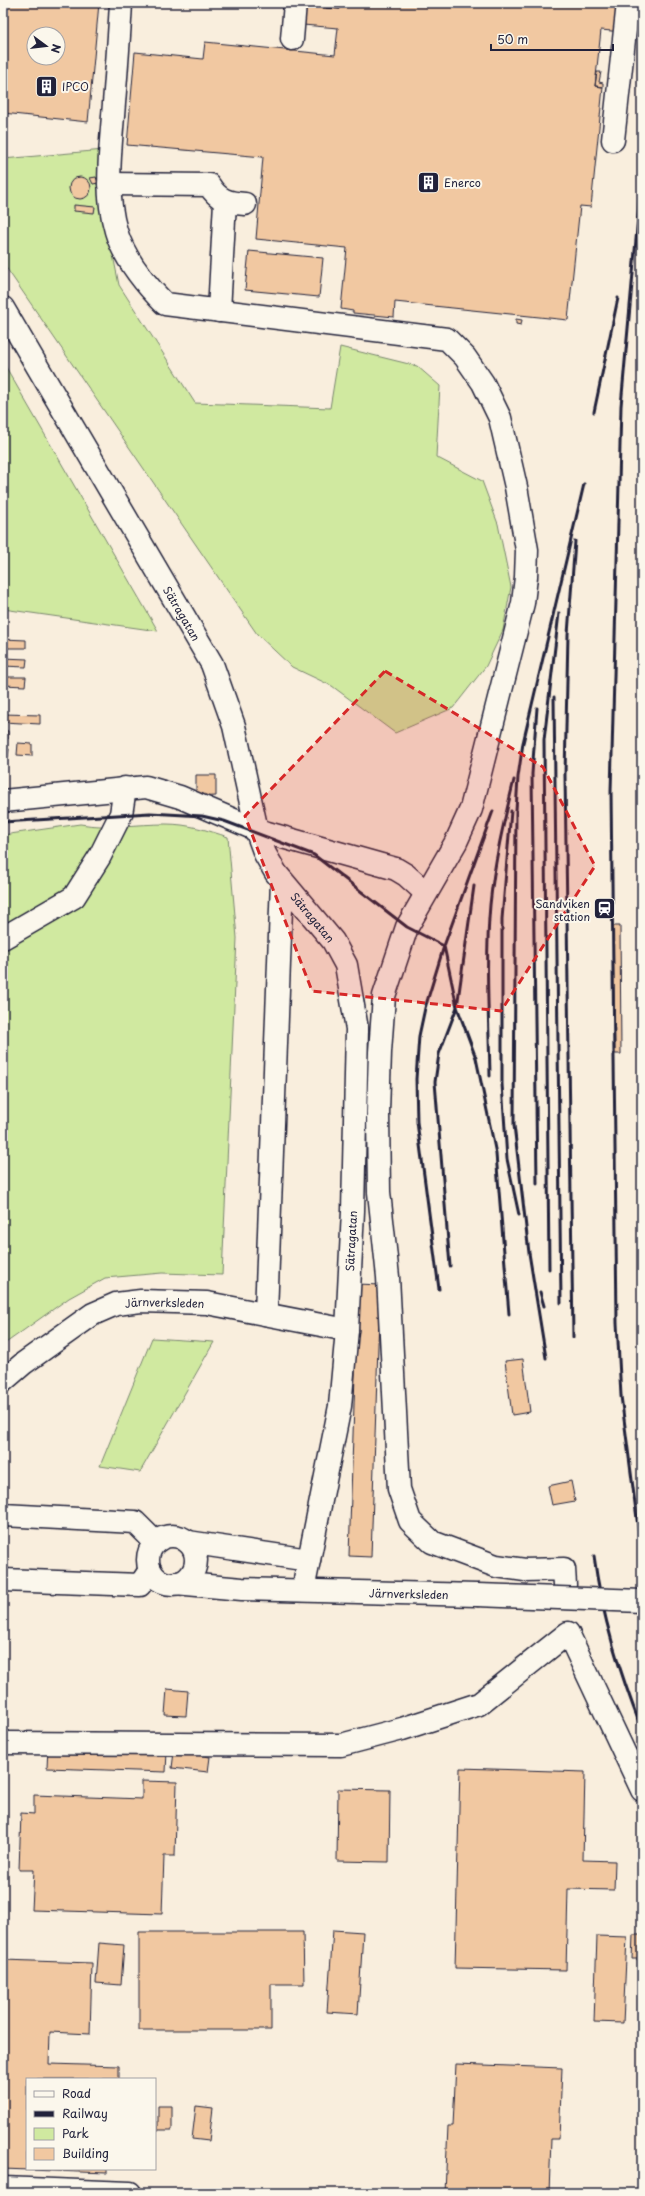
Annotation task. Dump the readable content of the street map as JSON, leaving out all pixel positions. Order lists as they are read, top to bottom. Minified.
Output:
{"streets":{"street":["Sätragatan","Järnverksleden"]},"crossings":[["Sätragatan","Järnverksleden"]],"places":{"building":["IPCO","Enerco"],"station":["Sandviken station"]},"legend":["Road","Railway","Park","Building"],"scale_bar":"50 m","north":"right"}
